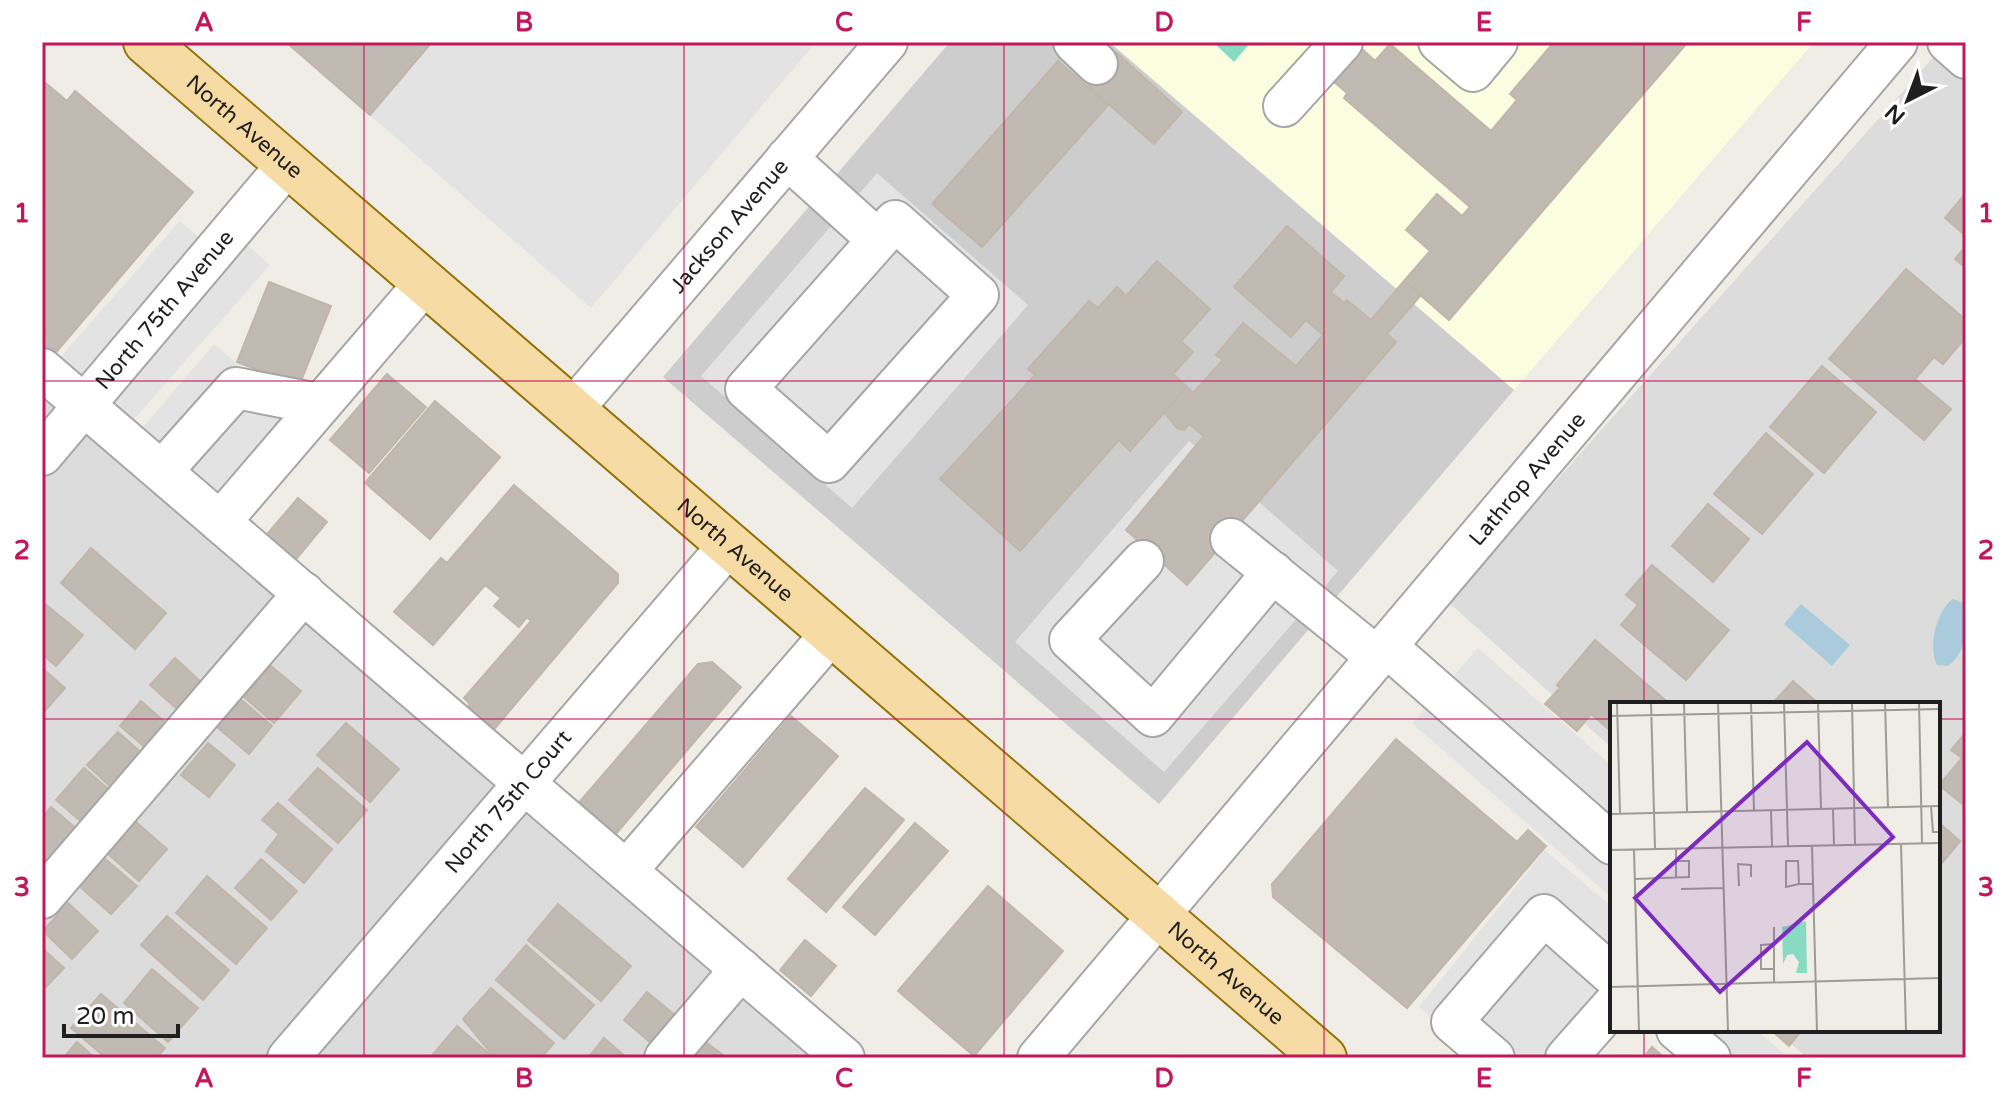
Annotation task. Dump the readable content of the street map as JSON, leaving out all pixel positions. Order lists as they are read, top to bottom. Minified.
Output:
{"streets":{"main road":["North Avenue"],"street":["Jackson Avenue","North 75th Avenue","Lathrop Avenue","North 75th Court"]},"crossings":[["North Avenue","Jackson Avenue"],["North Avenue","North 75th Avenue"],["North Avenue","Lathrop Avenue"],["North Avenue","North 75th Court"]],"scale_bar":"20 m","north":"bottom left","grid":{"columns":["A","B","C","D","E","F"],"rows":["1","2","3"]}}
